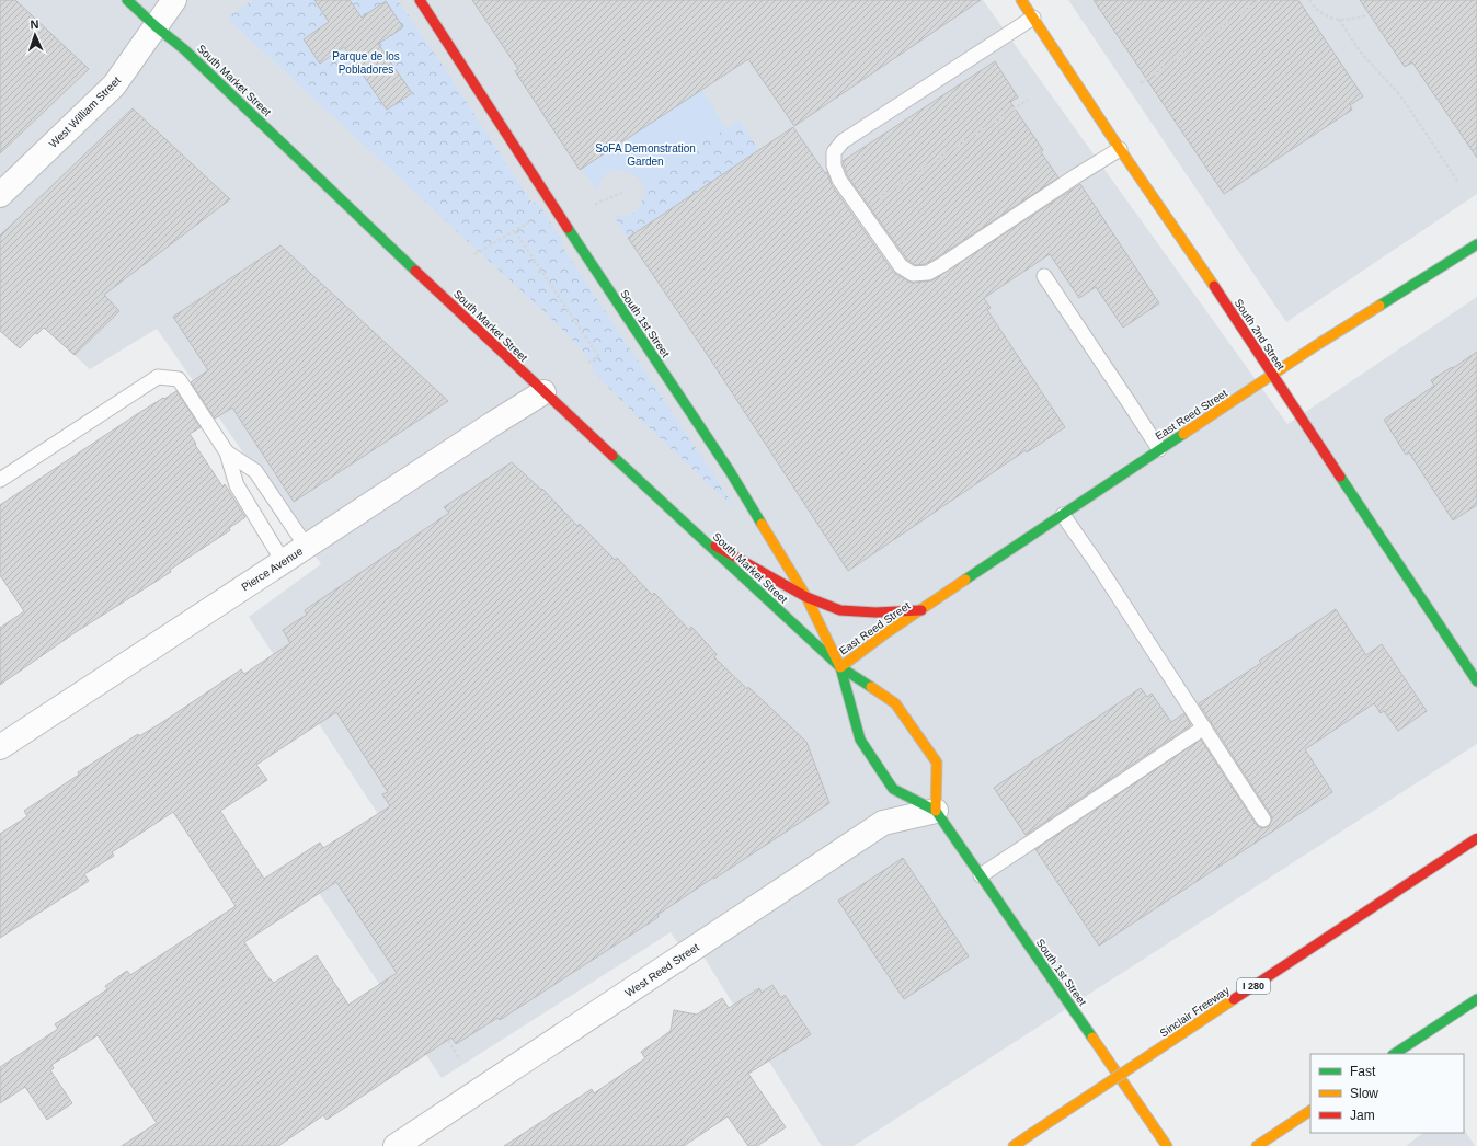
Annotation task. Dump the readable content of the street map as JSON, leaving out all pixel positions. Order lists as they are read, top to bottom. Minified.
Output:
{"streets":{"main road":["South Market Street","South 1st Street","South 2nd Street","East Reed Street","I 280","Sinclair Freeway"],"street":["West William Street","Pierce Avenue","West Reed Street"]},"crossings":[["South Market Street","West William Street"],["South Market Street","South 1st Street"],["South Market Street","East Reed Street"],["South Market Street","Pierce Avenue"],["South 1st Street","East Reed Street"],["South 1st Street","West Reed Street"],["South 2nd Street","East Reed Street"]],"parks":["Parque de los Pobladores","SoFA Demonstration Garden"],"legend":["Fast","Slow","Jam"],"north":"top"}
